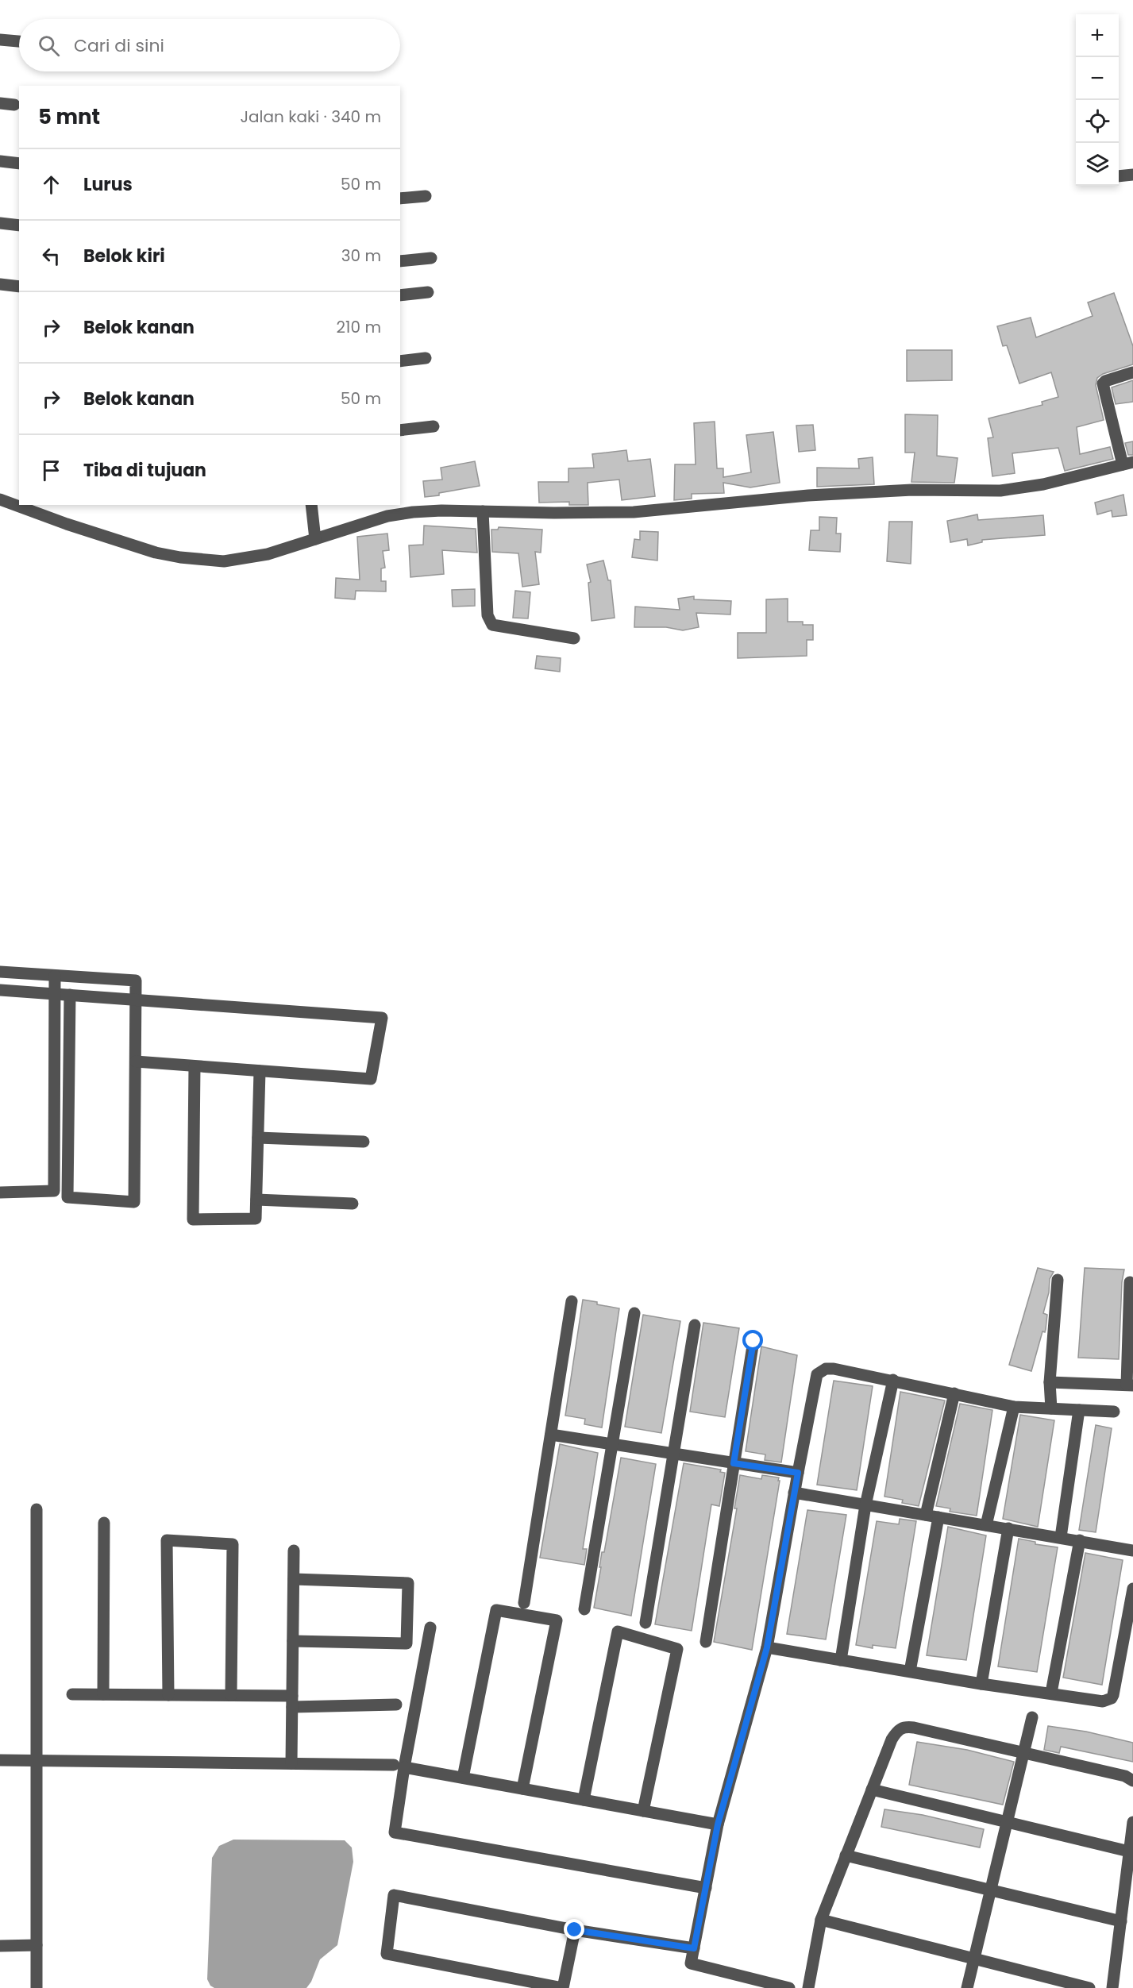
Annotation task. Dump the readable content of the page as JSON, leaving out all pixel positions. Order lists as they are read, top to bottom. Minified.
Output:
{"page":{"map_buttons":["+","−"],"search":"Cari di sini","heading":["5 mnt","Jalan kaki · 340 m"],"list":[["Lurus","50 m"],["Belok kiri","30 m"],["Belok kanan","210 m"],["Belok kanan","50 m"],"Tiba di tujuan"]}}
